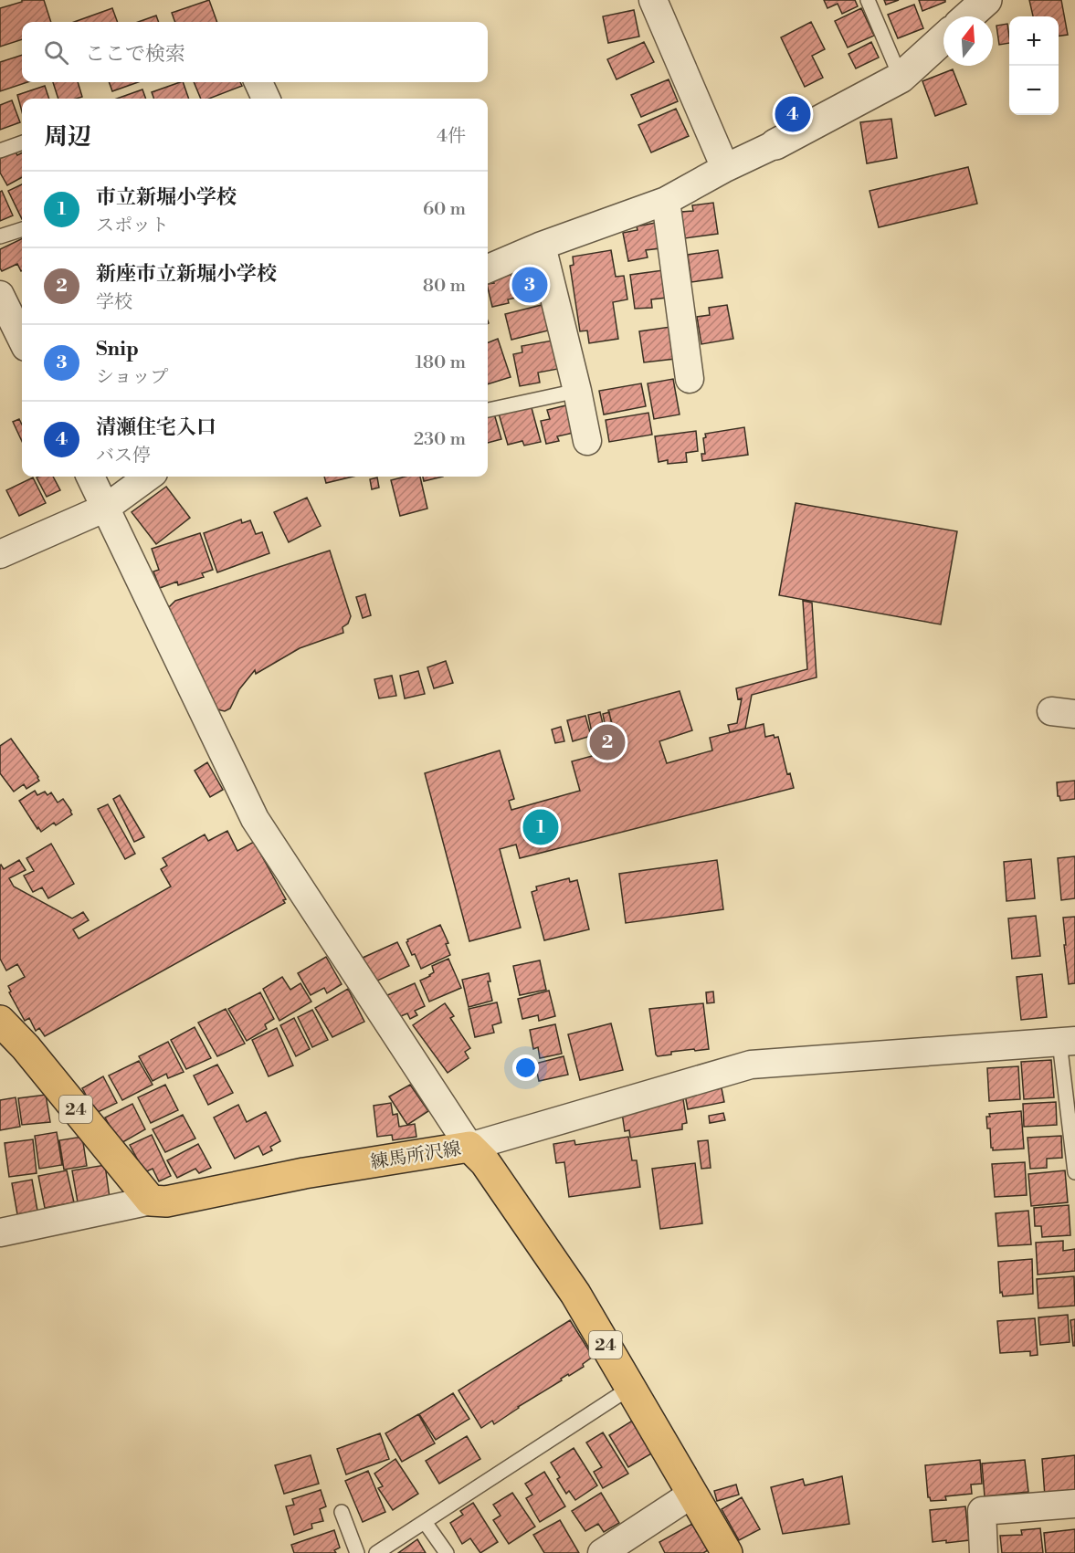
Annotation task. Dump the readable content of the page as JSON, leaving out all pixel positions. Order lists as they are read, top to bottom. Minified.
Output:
{"streets":{"main road":["24","練馬所沢線"]},"crossings":[["24","練馬所沢線"]],"north":"top","page":{"map_buttons":["+","−"],"search":"ここで検索","pins":["4","3","2","1"],"heading":["周辺","4件"],"list":[{"mark":"1","name":"市立新堀小学校","note":"スポット","value":"60 m"},{"mark":"2","name":"新座市立新堀小学校","note":"学校","value":"80 m"},{"mark":"3","name":"Snip","note":"ショップ","value":"180 m"},{"mark":"4","name":"清瀬住宅入口","note":"バス停","value":"230 m"}]}}
